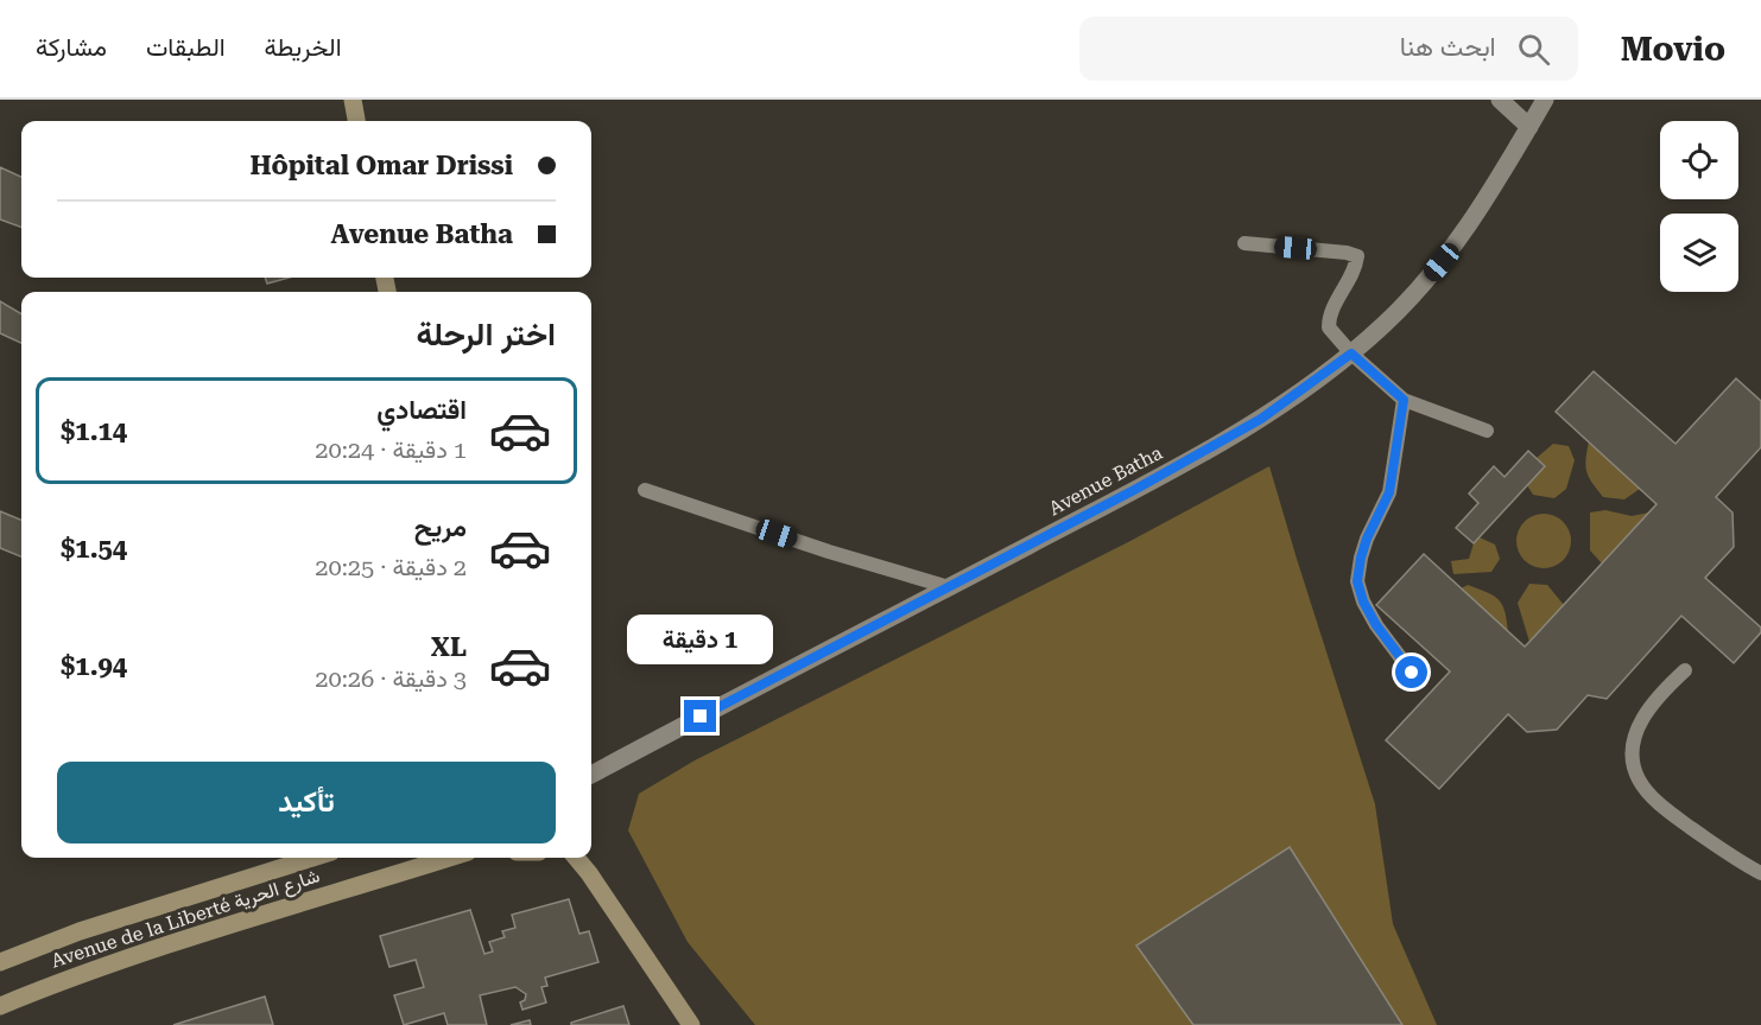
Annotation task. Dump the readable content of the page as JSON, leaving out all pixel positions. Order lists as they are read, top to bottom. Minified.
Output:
{"streets":{"main road":["Avenue de la Liberté شارع الحرية"],"street":["Avenue Batha"]},"page":{"header":"Movio","search":"ابحث هنا","nav":["الخريطة","الطبقات","مشاركة"],"banner":["Hôpital Omar Drissi","Avenue Batha"],"heading":"اختر الرحلة","list":[{"name":"اقتصادي","note":"1 دقيقة · 20:24","value":"$1.14"},{"name":"مريح","note":"2 دقيقة · 20:25","value":"$1.54"},{"name":"XL","note":"3 دقيقة · 20:26","value":"$1.94"}],"bubble":"1 دقيقة","buttons":"تأكيد"}}
